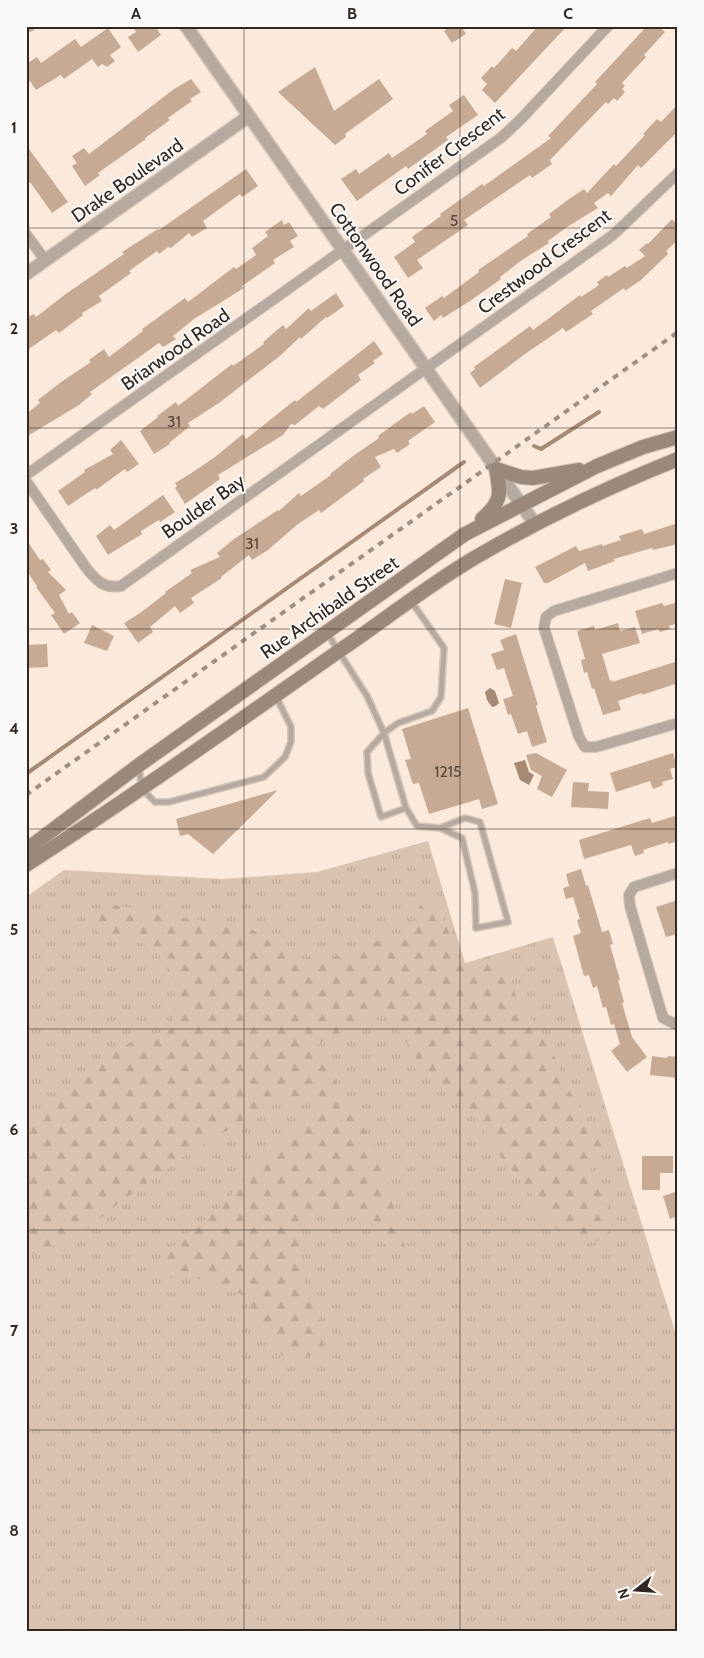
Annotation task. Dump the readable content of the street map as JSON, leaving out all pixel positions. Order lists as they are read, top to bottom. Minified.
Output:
{"streets":{"main road":["Rue Archibald Street"],"street":["Conifer Crescent","Drake Boulevard","Crestwood Crescent","Cottonwood Road","Briarwood Road","Boulder Bay"]},"crossings":[["Conifer Crescent","Cottonwood Road"],["Conifer Crescent","Briarwood Road"],["Drake Boulevard","Cottonwood Road"],["Crestwood Crescent","Cottonwood Road"],["Crestwood Crescent","Boulder Bay"],["Cottonwood Road","Briarwood Road"],["Cottonwood Road","Boulder Bay"],["Cottonwood Road","Rue Archibald Street"]],"house_numbers":["5","31","31","1215"],"north":"left","grid":{"columns":["A","B","C"],"rows":["1","2","3","4","5","6","7","8"]}}
